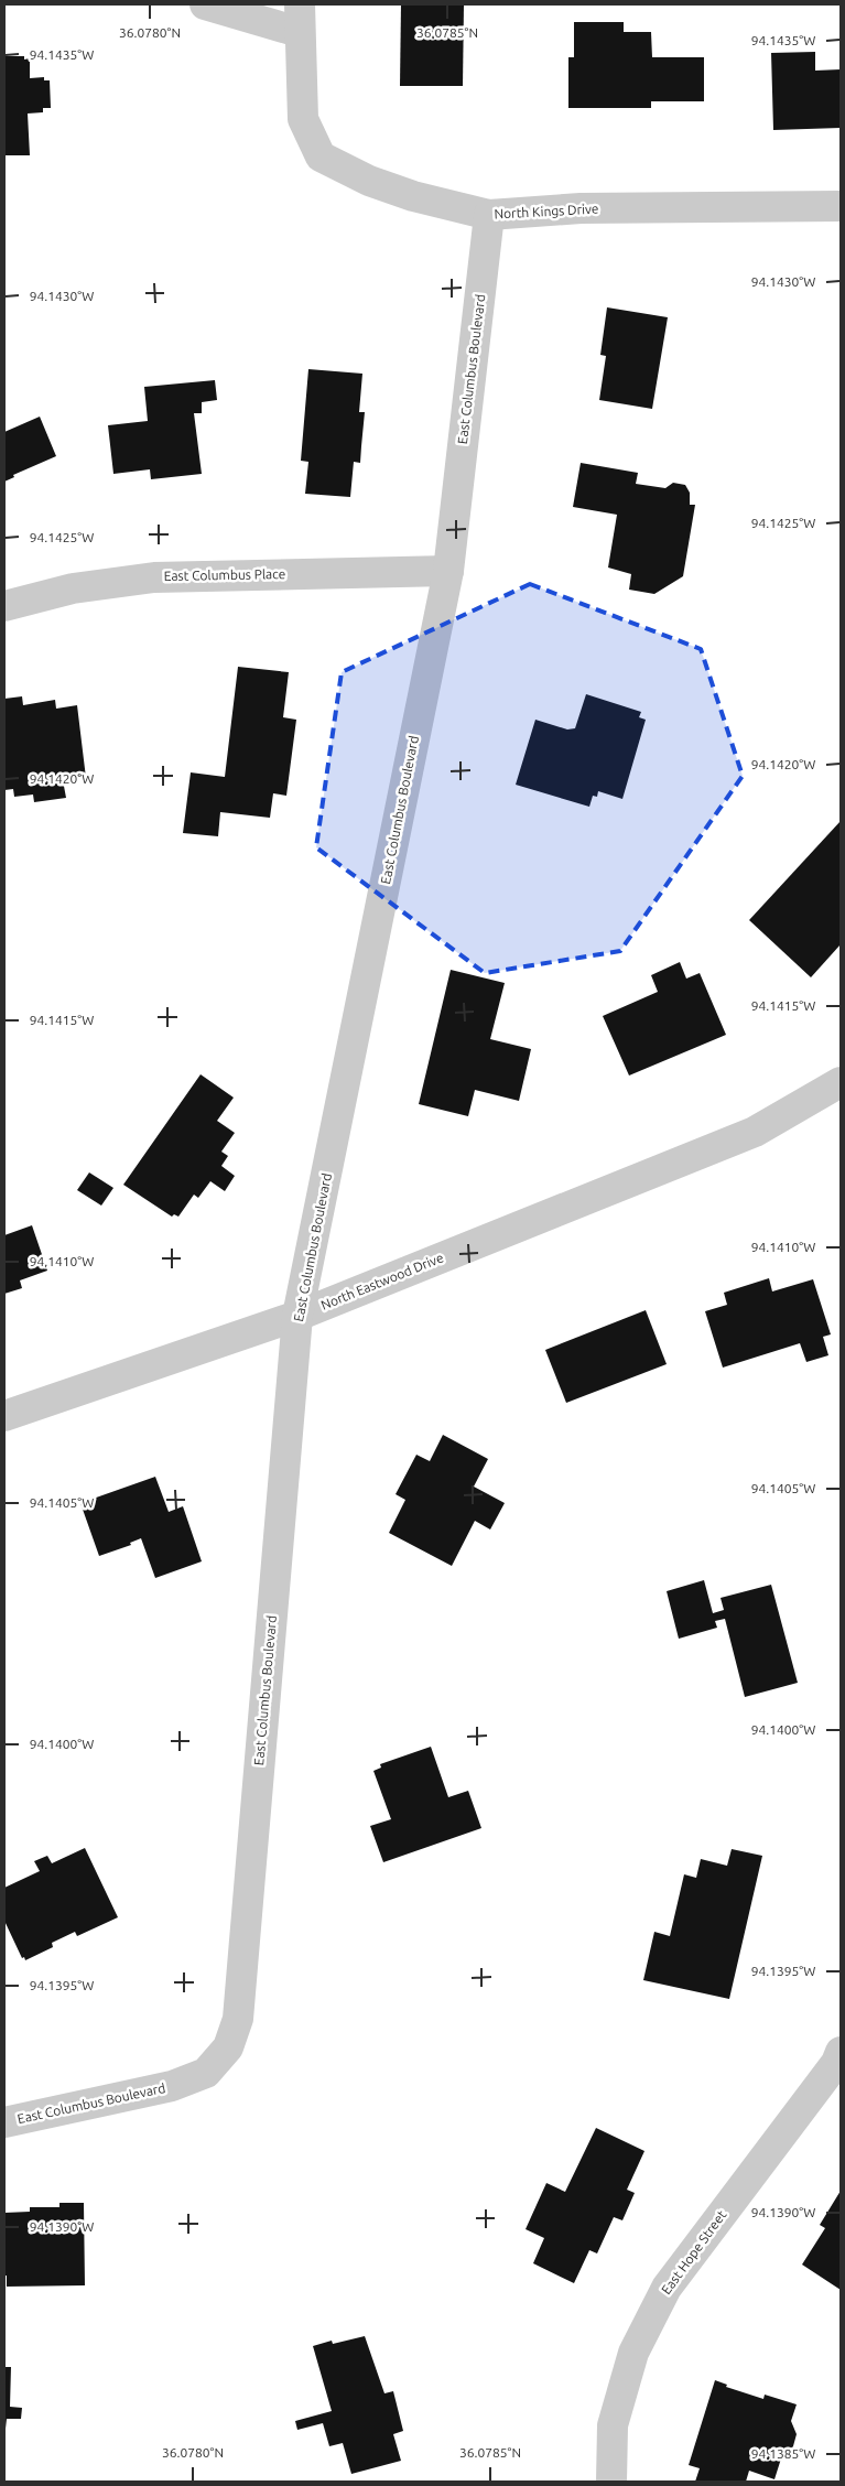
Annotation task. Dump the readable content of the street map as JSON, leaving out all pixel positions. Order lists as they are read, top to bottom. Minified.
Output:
{"streets":{"street":["North Kings Drive","East Columbus Boulevard","East Columbus Place","North Eastwood Drive","East Hope Street"]},"crossings":[["North Kings Drive","East Columbus Boulevard"],["East Columbus Boulevard","East Columbus Place"],["East Columbus Boulevard","North Eastwood Drive"]],"coordinates":["36.0780°N","36.0785°N","94.1435°W","94.1430°W","94.1425°W","94.1420°W","94.1415°W","94.1410°W","94.1405°W","94.1400°W","94.1395°W","94.1390°W","94.1385°W"]}
